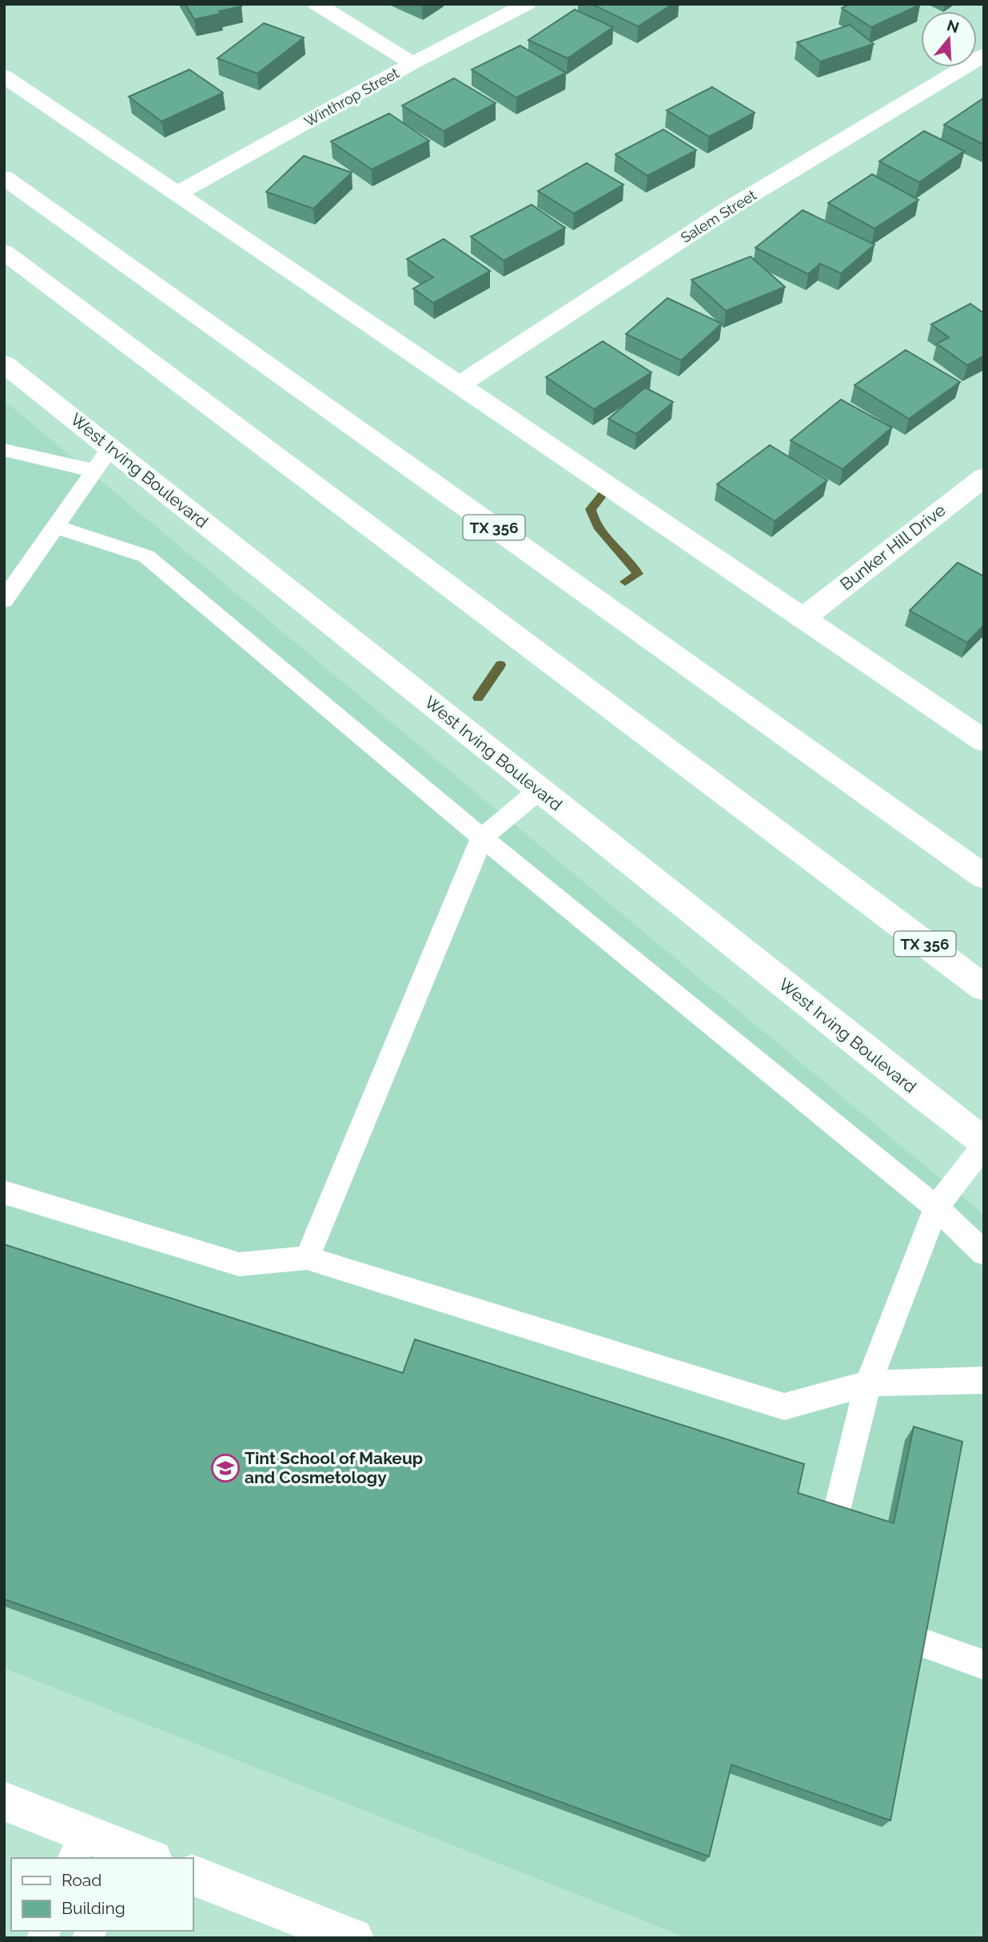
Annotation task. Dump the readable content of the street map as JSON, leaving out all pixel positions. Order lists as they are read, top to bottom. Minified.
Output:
{"streets":{"street":["Winthrop Street","Salem Street","West Irving Boulevard","TX 356","Bunker Hill Drive"]},"places":{"school or university":["Tint School of Makeup and Cosmetology"]},"legend":["Road","Building"],"north":"top"}
